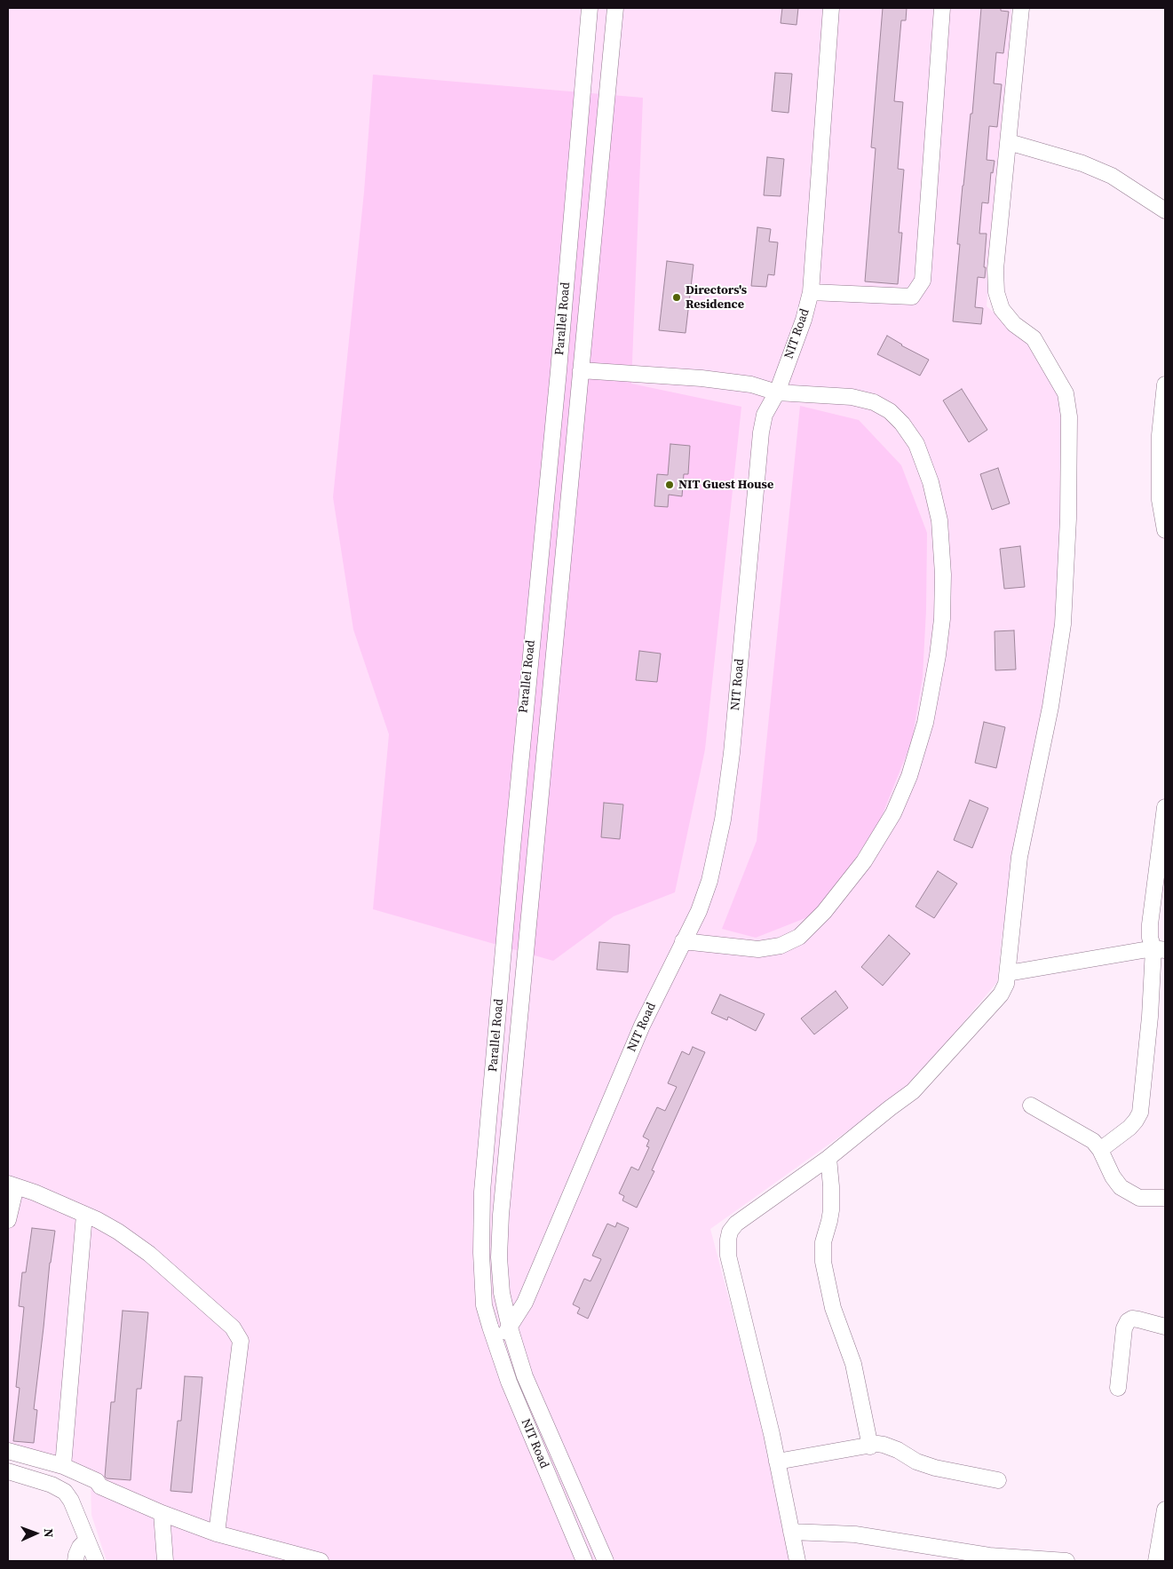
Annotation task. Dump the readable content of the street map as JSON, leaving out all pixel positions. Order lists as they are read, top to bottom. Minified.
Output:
{"streets":{"street":["Parallel Road","NIT Road"]},"crossings":[["Parallel Road","NIT Road"]],"places":["Directors's Residence","NIT Guest House"],"north":"right"}
